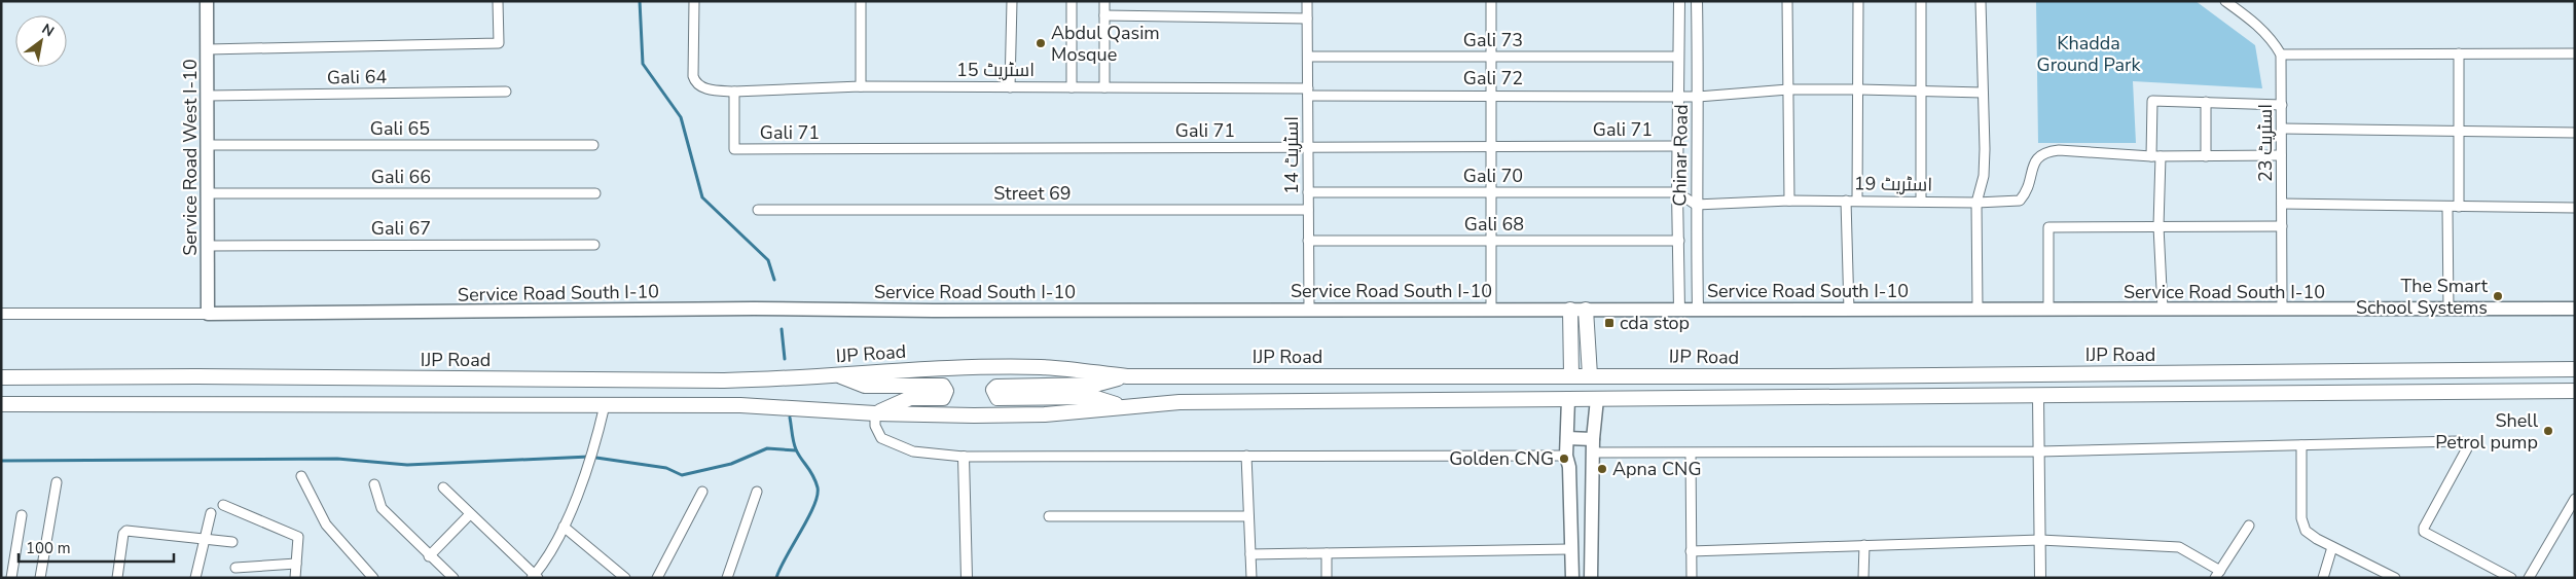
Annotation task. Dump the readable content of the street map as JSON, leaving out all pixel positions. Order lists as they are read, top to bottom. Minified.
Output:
{"streets":{"highway":["IJP Road"],"main road":["Service Road West I-10","Service Road South I-10"],"street":["Gali 73","اسٹریٹ 15","Gali 64","Gali 72","Gali 65","Gali 71","اسٹریٹ 23","اسٹریٹ 14","Chinar Road","Gali 70","Gali 66","اسٹریٹ 19","Street 69","Gali 68","Gali 67"]},"crossings":[["Gali 73","اسٹریٹ 14"],["Gali 73","Chinar Road"],["اسٹریٹ 15","Gali 72"],["اسٹریٹ 15","Gali 71"],["اسٹریٹ 15","اسٹریٹ 14"],["Gali 64","Service Road West I-10"],["Gali 72","اسٹریٹ 14"],["Gali 72","Chinar Road"],["Gali 65","Service Road West I-10"],["Gali 71","اسٹریٹ 14"],["Gali 71","Chinar Road"],["اسٹریٹ 23","Service Road South I-10"],["اسٹریٹ 14","Gali 70"],["اسٹریٹ 14","Street 69"],["اسٹریٹ 14","Gali 68"],["اسٹریٹ 14","Service Road South I-10"],["Chinar Road","Gali 70"],["Chinar Road","اسٹریٹ 19"],["Chinar Road","Gali 68"],["Chinar Road","Service Road South I-10"],["Service Road West I-10","Gali 66"],["Service Road West I-10","Gali 67"],["Service Road West I-10","Service Road South I-10"]],"parks":["Khadda Ground Park"],"places":{"other":["Abdul Qasim Mosque","The Smart School Systems","Shell Petrol pump","Golden CNG","Apna CNG"],"transit":["cda stop"]},"scale_bar":"100 m","north":"top right"}
